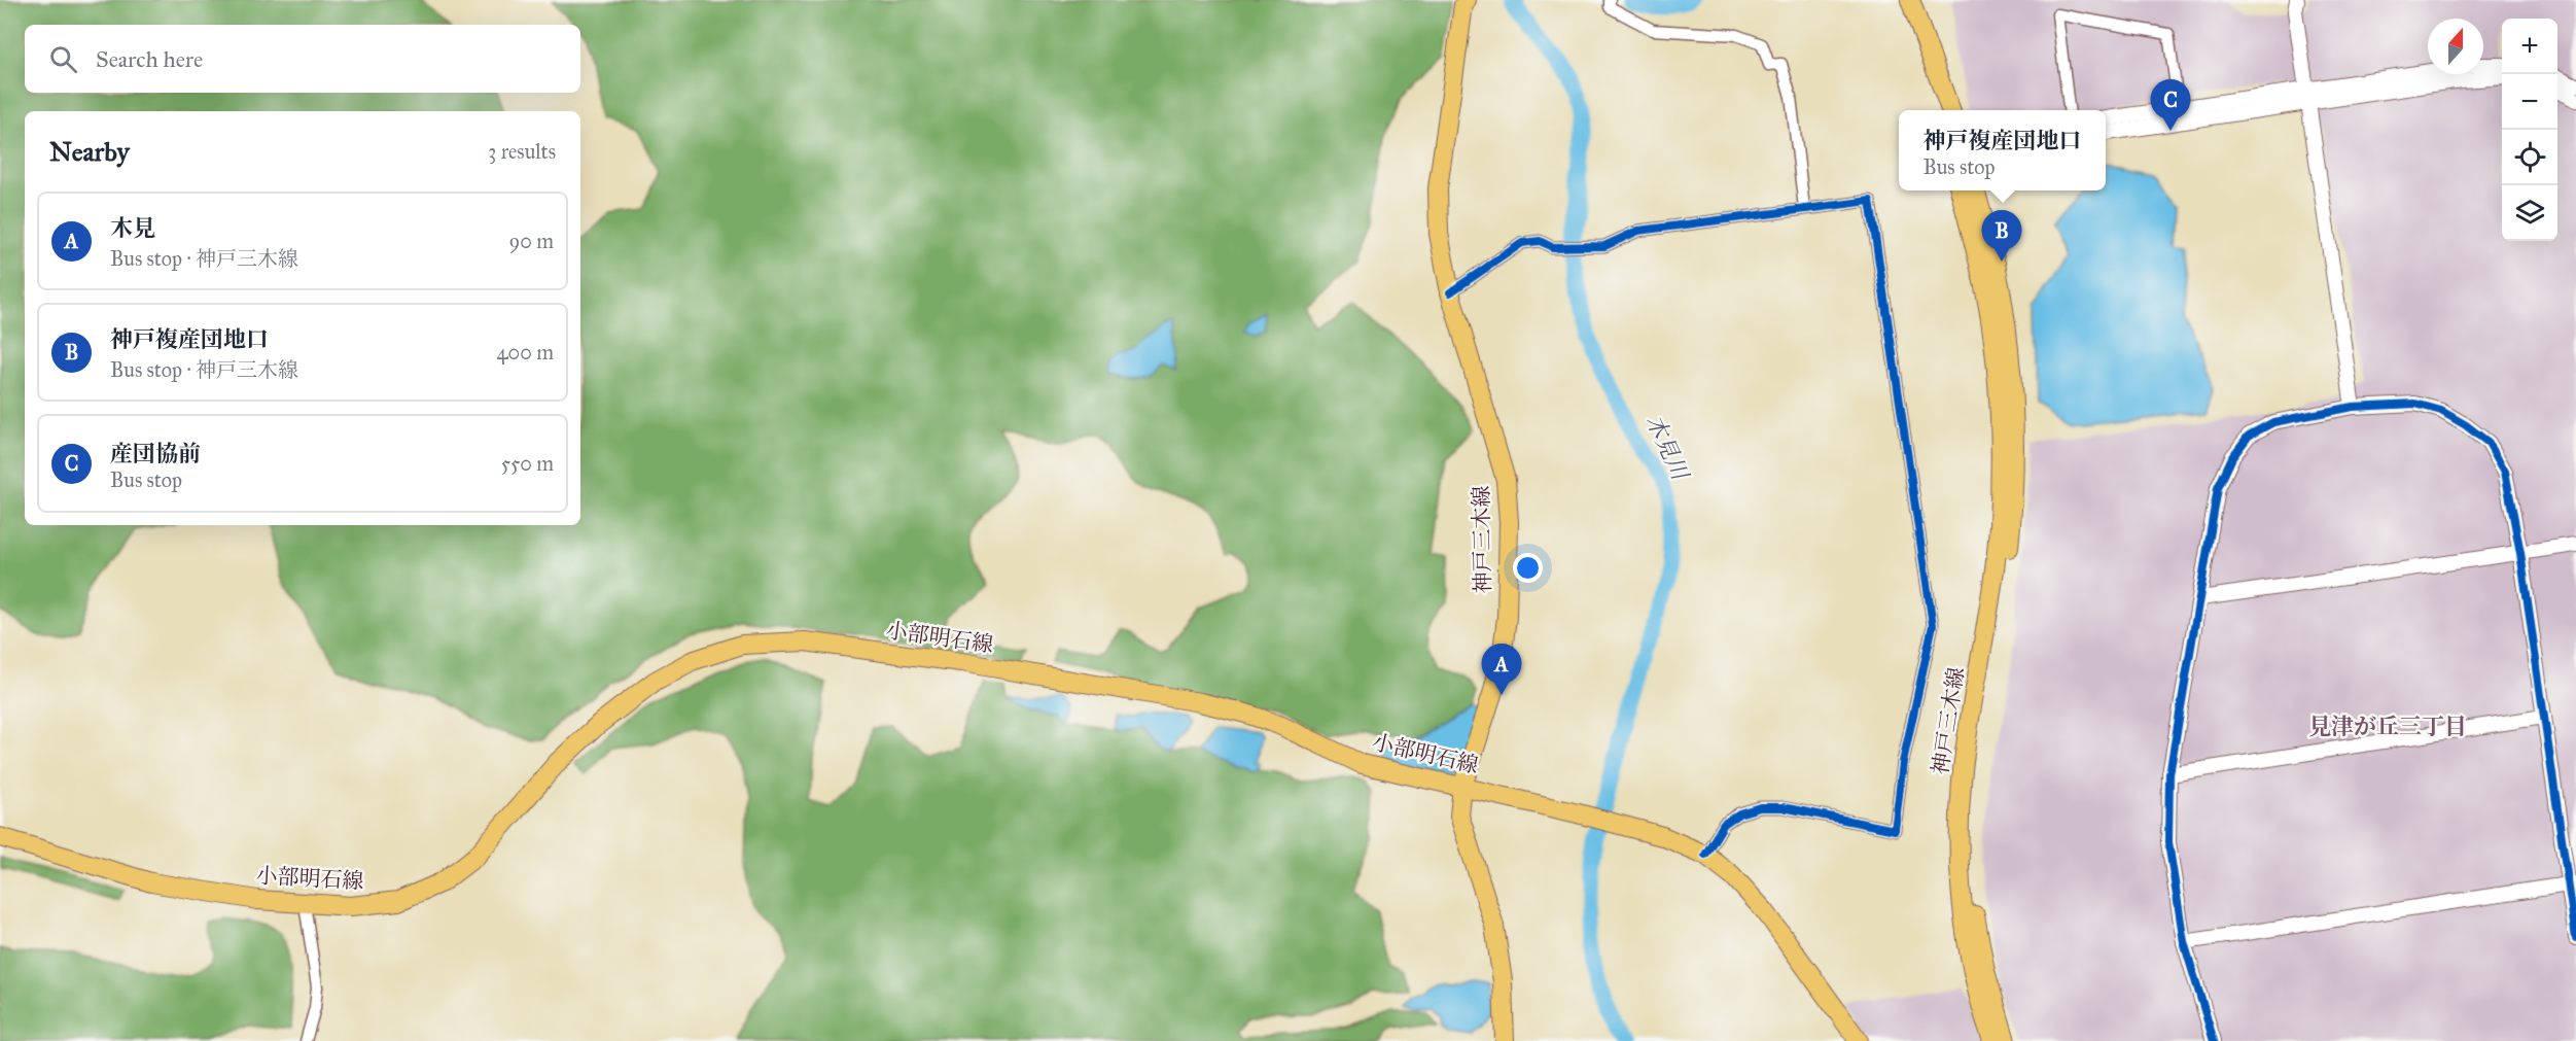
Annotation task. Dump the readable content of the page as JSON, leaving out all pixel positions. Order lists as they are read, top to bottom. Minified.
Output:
{"streets":{"main road":["神戸三木線","小部明石線"]},"crossings":[["神戸三木線","小部明石線"]],"districts":["見津が丘三丁目"],"water":["木見川"],"north":"top","page":{"map_buttons":["+","−"],"search":"Search here","pins":["C","B","A"],"popup":["神戸複産団地口","Bus stop"],"heading":["Nearby","3 results"],"list":[{"mark":"A","name":"木見","note":"Bus stop · 神戸三木線","value":"90 m"},{"mark":"B","name":"神戸複産団地口","note":"Bus stop · 神戸三木線","value":"400 m"},{"mark":"C","name":"産団協前","note":"Bus stop","value":"550 m"}]}}
